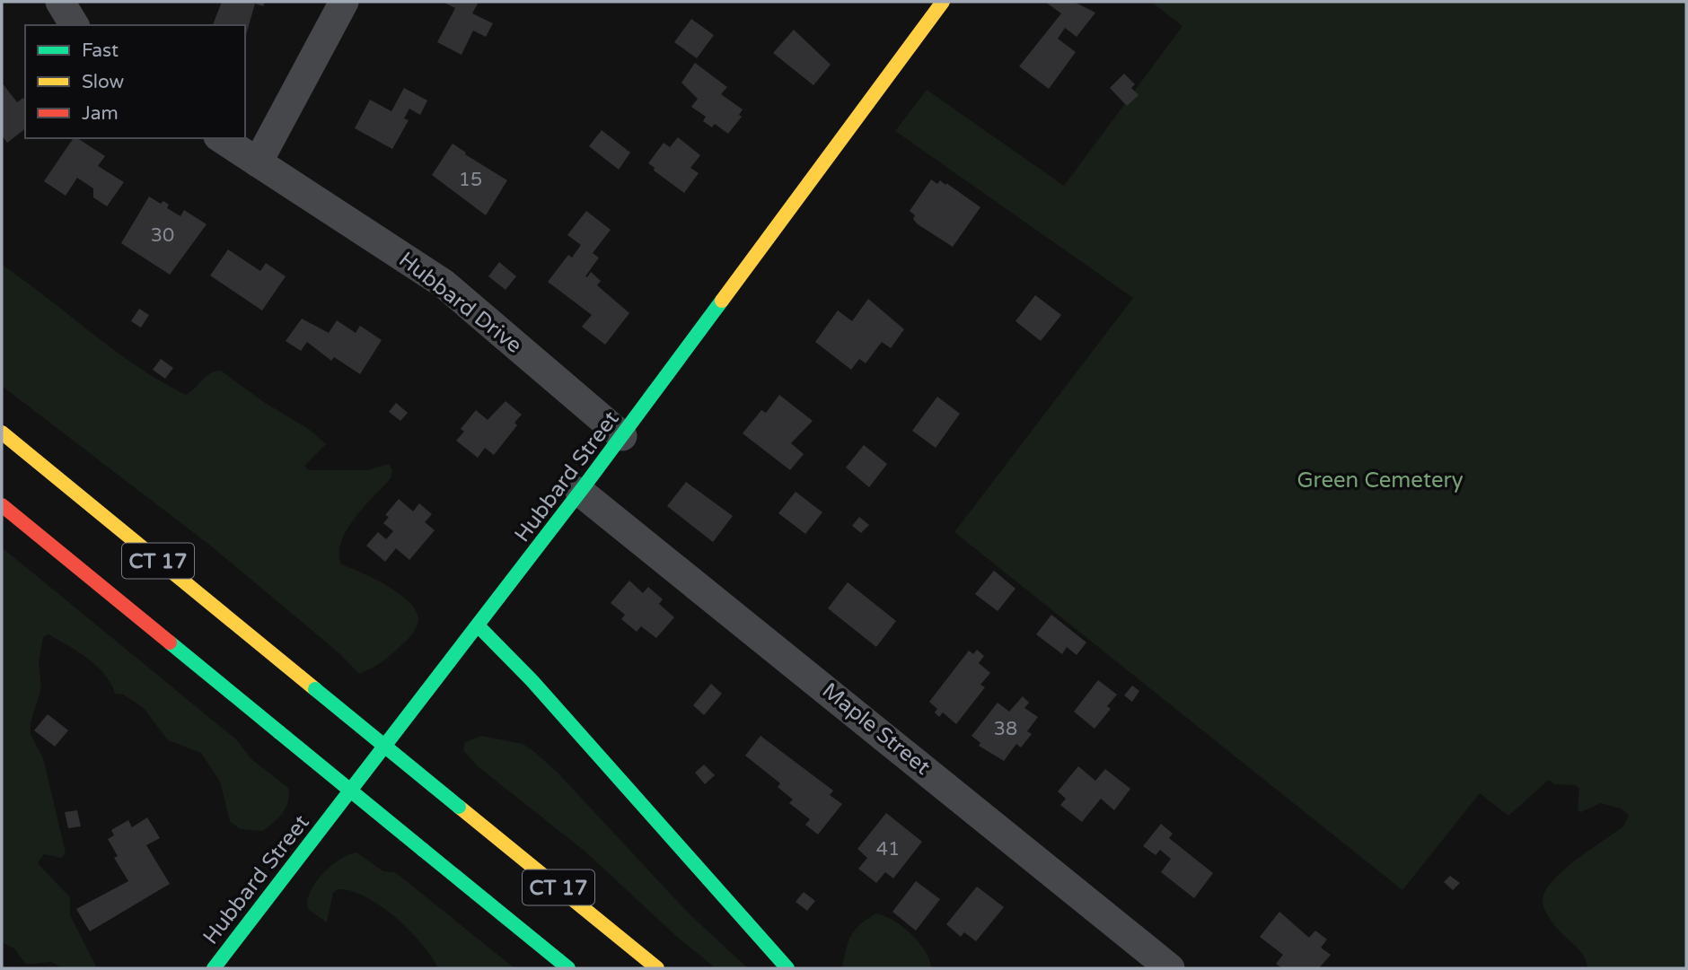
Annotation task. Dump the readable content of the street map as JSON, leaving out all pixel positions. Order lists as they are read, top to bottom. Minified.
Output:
{"streets":{"main road":["Hubbard Street","CT 17"],"street":["Hubbard Drive","Maple Street"]},"crossings":[["Hubbard Drive","Hubbard Street"],["Hubbard Street","Maple Street"]],"parks":["Green Cemetery"],"house_numbers":["15","30","38","41"],"legend":["Fast","Slow","Jam"]}
